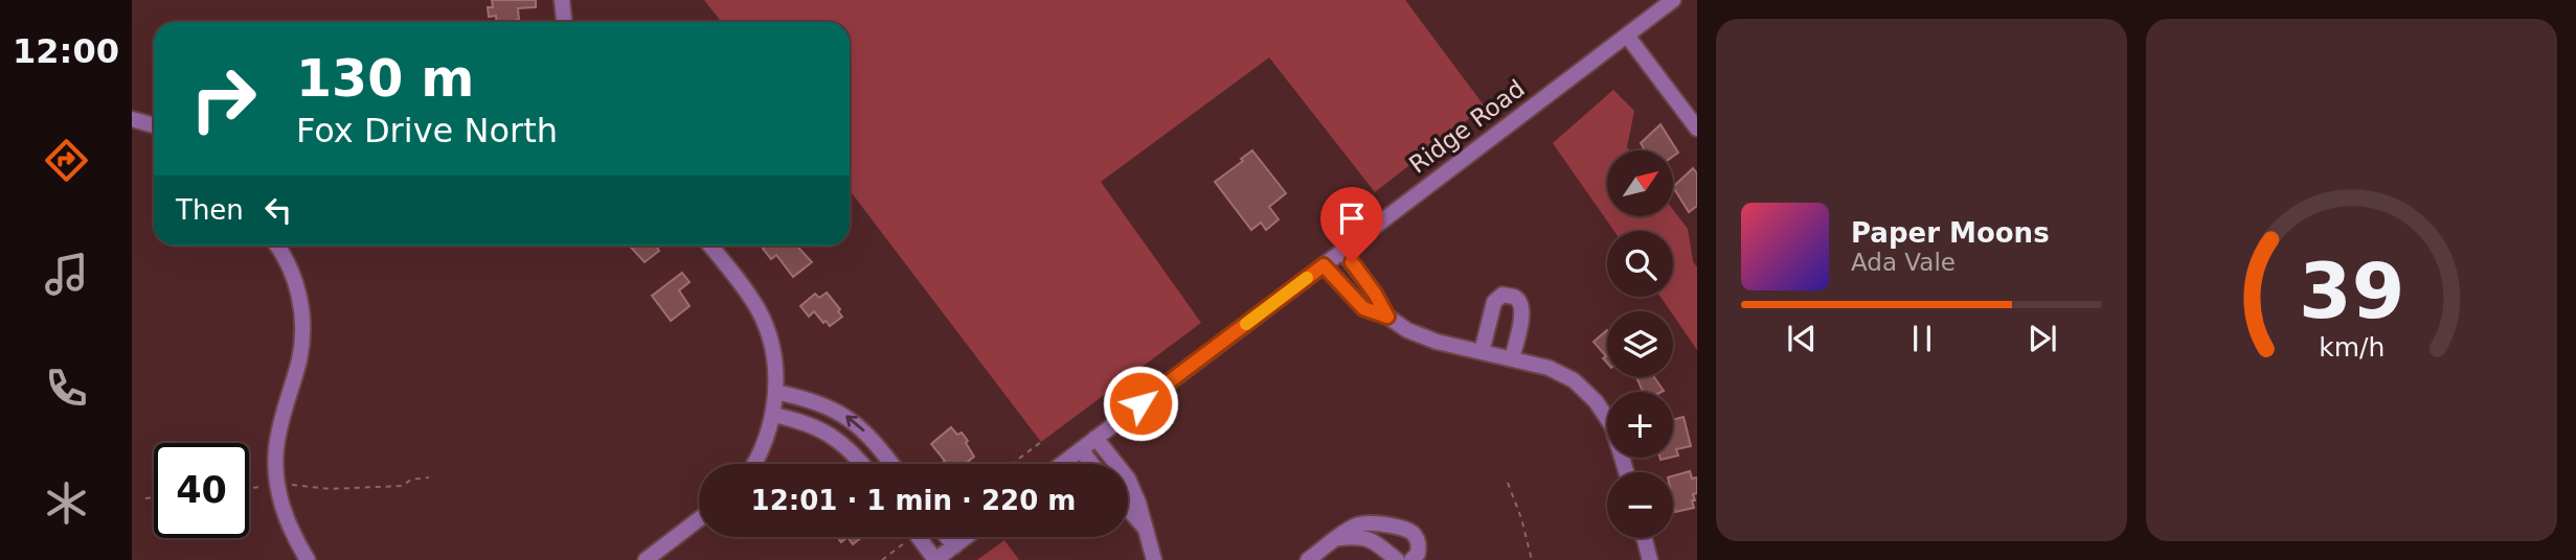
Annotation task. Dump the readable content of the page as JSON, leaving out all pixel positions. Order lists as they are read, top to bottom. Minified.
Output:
{"streets":{"street":["Ridge Road"]},"north":"top right","page":{"tabs":"12:00","turn":["130 m","Fox Drive North"],"map_buttons":["+","−"],"then":"Then","song":["Paper Moons","Ada Vale"],"limit":"40","trip":"12:01 · 1 min · 220 m","gauge":["39","km/h"]}}
